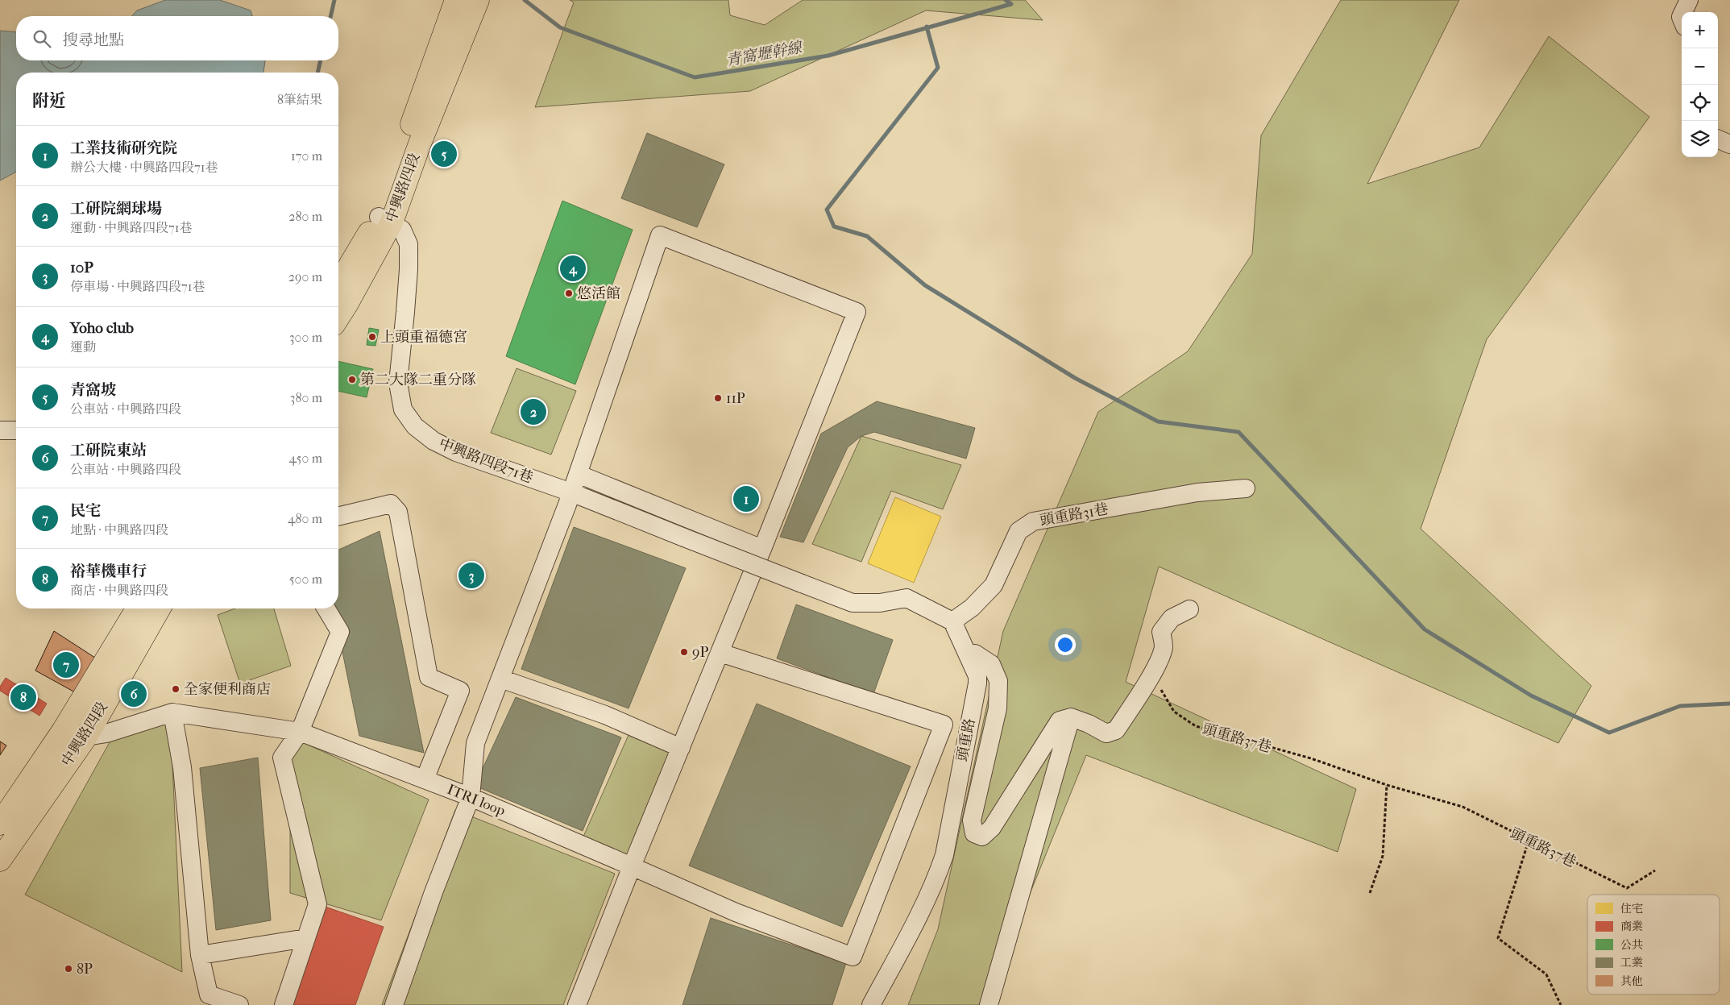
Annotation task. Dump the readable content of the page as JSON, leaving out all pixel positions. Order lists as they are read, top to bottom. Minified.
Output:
{"streets":{"main road":["中興路四段"],"street":["中興路四段71巷","頭重路31巷","頭重路","ITRI loop"],"path":["頭重路37巷"]},"crossings":[["中興路四段","中興路四段71巷"],["中興路四段","ITRI loop"],["中興路四段71巷","頭重路31巷"],["中興路四段71巷","頭重路"],["頭重路31巷","頭重路"]],"water":["青窩壢幹線"],"places":["悠活館","上頭重福德宮","第二大隊二重分隊","11P","9P","全家便利商店","8P"],"legend":["住宅","商業","公共","工業","其他"],"page":{"map_buttons":["+","−"],"search":"搜尋地點","heading":["附近","8筆結果"],"list":[{"mark":"1","name":"工業技術研究院","note":"辦公大樓 · 中興路四段71巷","value":"170 m"},{"mark":"2","name":"工研院網球場","note":"運動 · 中興路四段71巷","value":"280 m"},{"mark":"3","name":"10P","note":"停車場 · 中興路四段71巷","value":"290 m"},{"mark":"4","name":"Yoho club","note":"運動","value":"300 m"},{"mark":"5","name":"青窩坡","note":"公車站 · 中興路四段","value":"380 m"},{"mark":"6","name":"工研院東站","note":"公車站 · 中興路四段","value":"450 m"},{"mark":"7","name":"民宅","note":"地點 · 中興路四段","value":"480 m"},{"mark":"8","name":"裕華機車行","note":"商店 · 中興路四段","value":"500 m"}],"pins":["5","4","2","1","3","7","6","8"]}}
